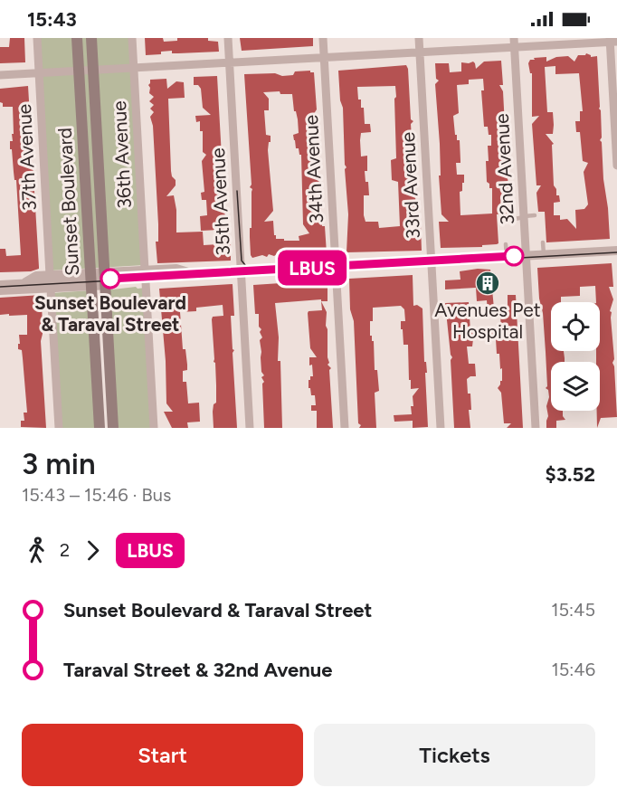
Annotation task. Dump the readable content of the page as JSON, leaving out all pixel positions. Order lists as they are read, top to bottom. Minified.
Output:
{"streets":{"main road":["Sunset Boulevard"],"street":["36th Avenue","37th Avenue","34th Avenue","32nd Avenue","33rd Avenue","35th Avenue"]},"places":{"other":["Sunset Boulevard & Taraval Street"],"building":["Avenues Pet Hospital"]},"lines":["bus line LBUS"],"page":{"status":"15:43","on_map":"LBUS","heading":["3 min","15:43 – 15:46 · Bus","$3.52"],"legs":["2","LBUS"],"list":[{"name":"Sunset Boulevard & Taraval Street","value":"15:45"},{"name":"Taraval Street & 32nd Avenue","value":"15:46"}],"buttons":["Start","Tickets"]}}
